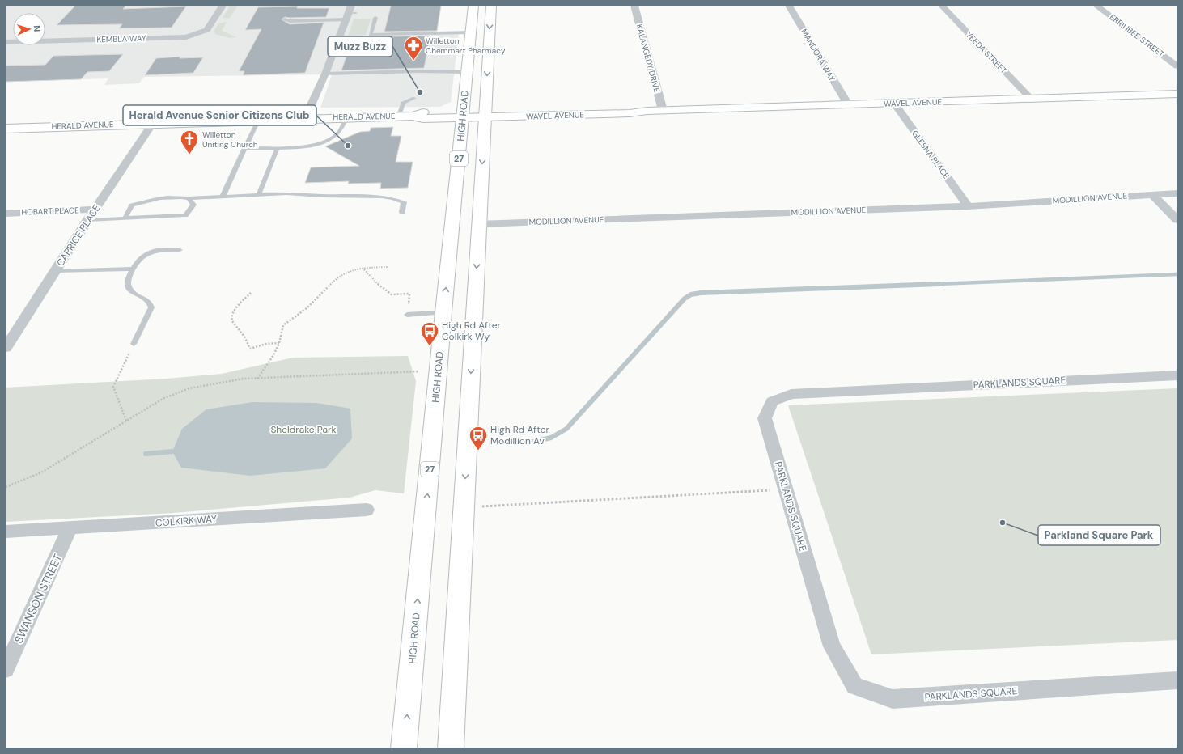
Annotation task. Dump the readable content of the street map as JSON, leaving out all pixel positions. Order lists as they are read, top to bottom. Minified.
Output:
{"streets":{"main road":["WAVEL AVENUE","HIGH ROAD","HERALD AVENUE","27"],"street":["ERRINBEE STREET","KEMBLA WAY","YEEDA STREET","MANDORA WAY","KALANGEDY DRIVE","GLESNA PLACE","MODILLION AVENUE","HOBART PLACE","CAPRICE PLACE","PARKLANDS SQUARE","COLKIRK WAY","SWANSON STREET"]},"crossings":[["YEEDA STREET","WAVEL AVENUE"],["MANDORA WAY","WAVEL AVENUE"],["KALANGEDY DRIVE","WAVEL AVENUE"],["WAVEL AVENUE","HIGH ROAD"],["WAVEL AVENUE","HERALD AVENUE"],["WAVEL AVENUE","GLESNA PLACE"],["WAVEL AVENUE","27"],["HIGH ROAD","HERALD AVENUE"],["HERALD AVENUE","CAPRICE PLACE"],["GLESNA PLACE","MODILLION AVENUE"],["27","MODILLION AVENUE"],["HOBART PLACE","CAPRICE PLACE"],["COLKIRK WAY","SWANSON STREET"]],"parks":["Sheldrake Park"],"places":{"pharmacy":["Willetton Chemmart Pharmacy"],"other":["Muzz Buzz","Herald Avenue Senior Citizens Club","Parkland Square Park"],"church":["Willetton Uniting Church"],"bus stop":["High Rd After Colkirk Wy","High Rd After Modillion Av"]},"north":"right"}
